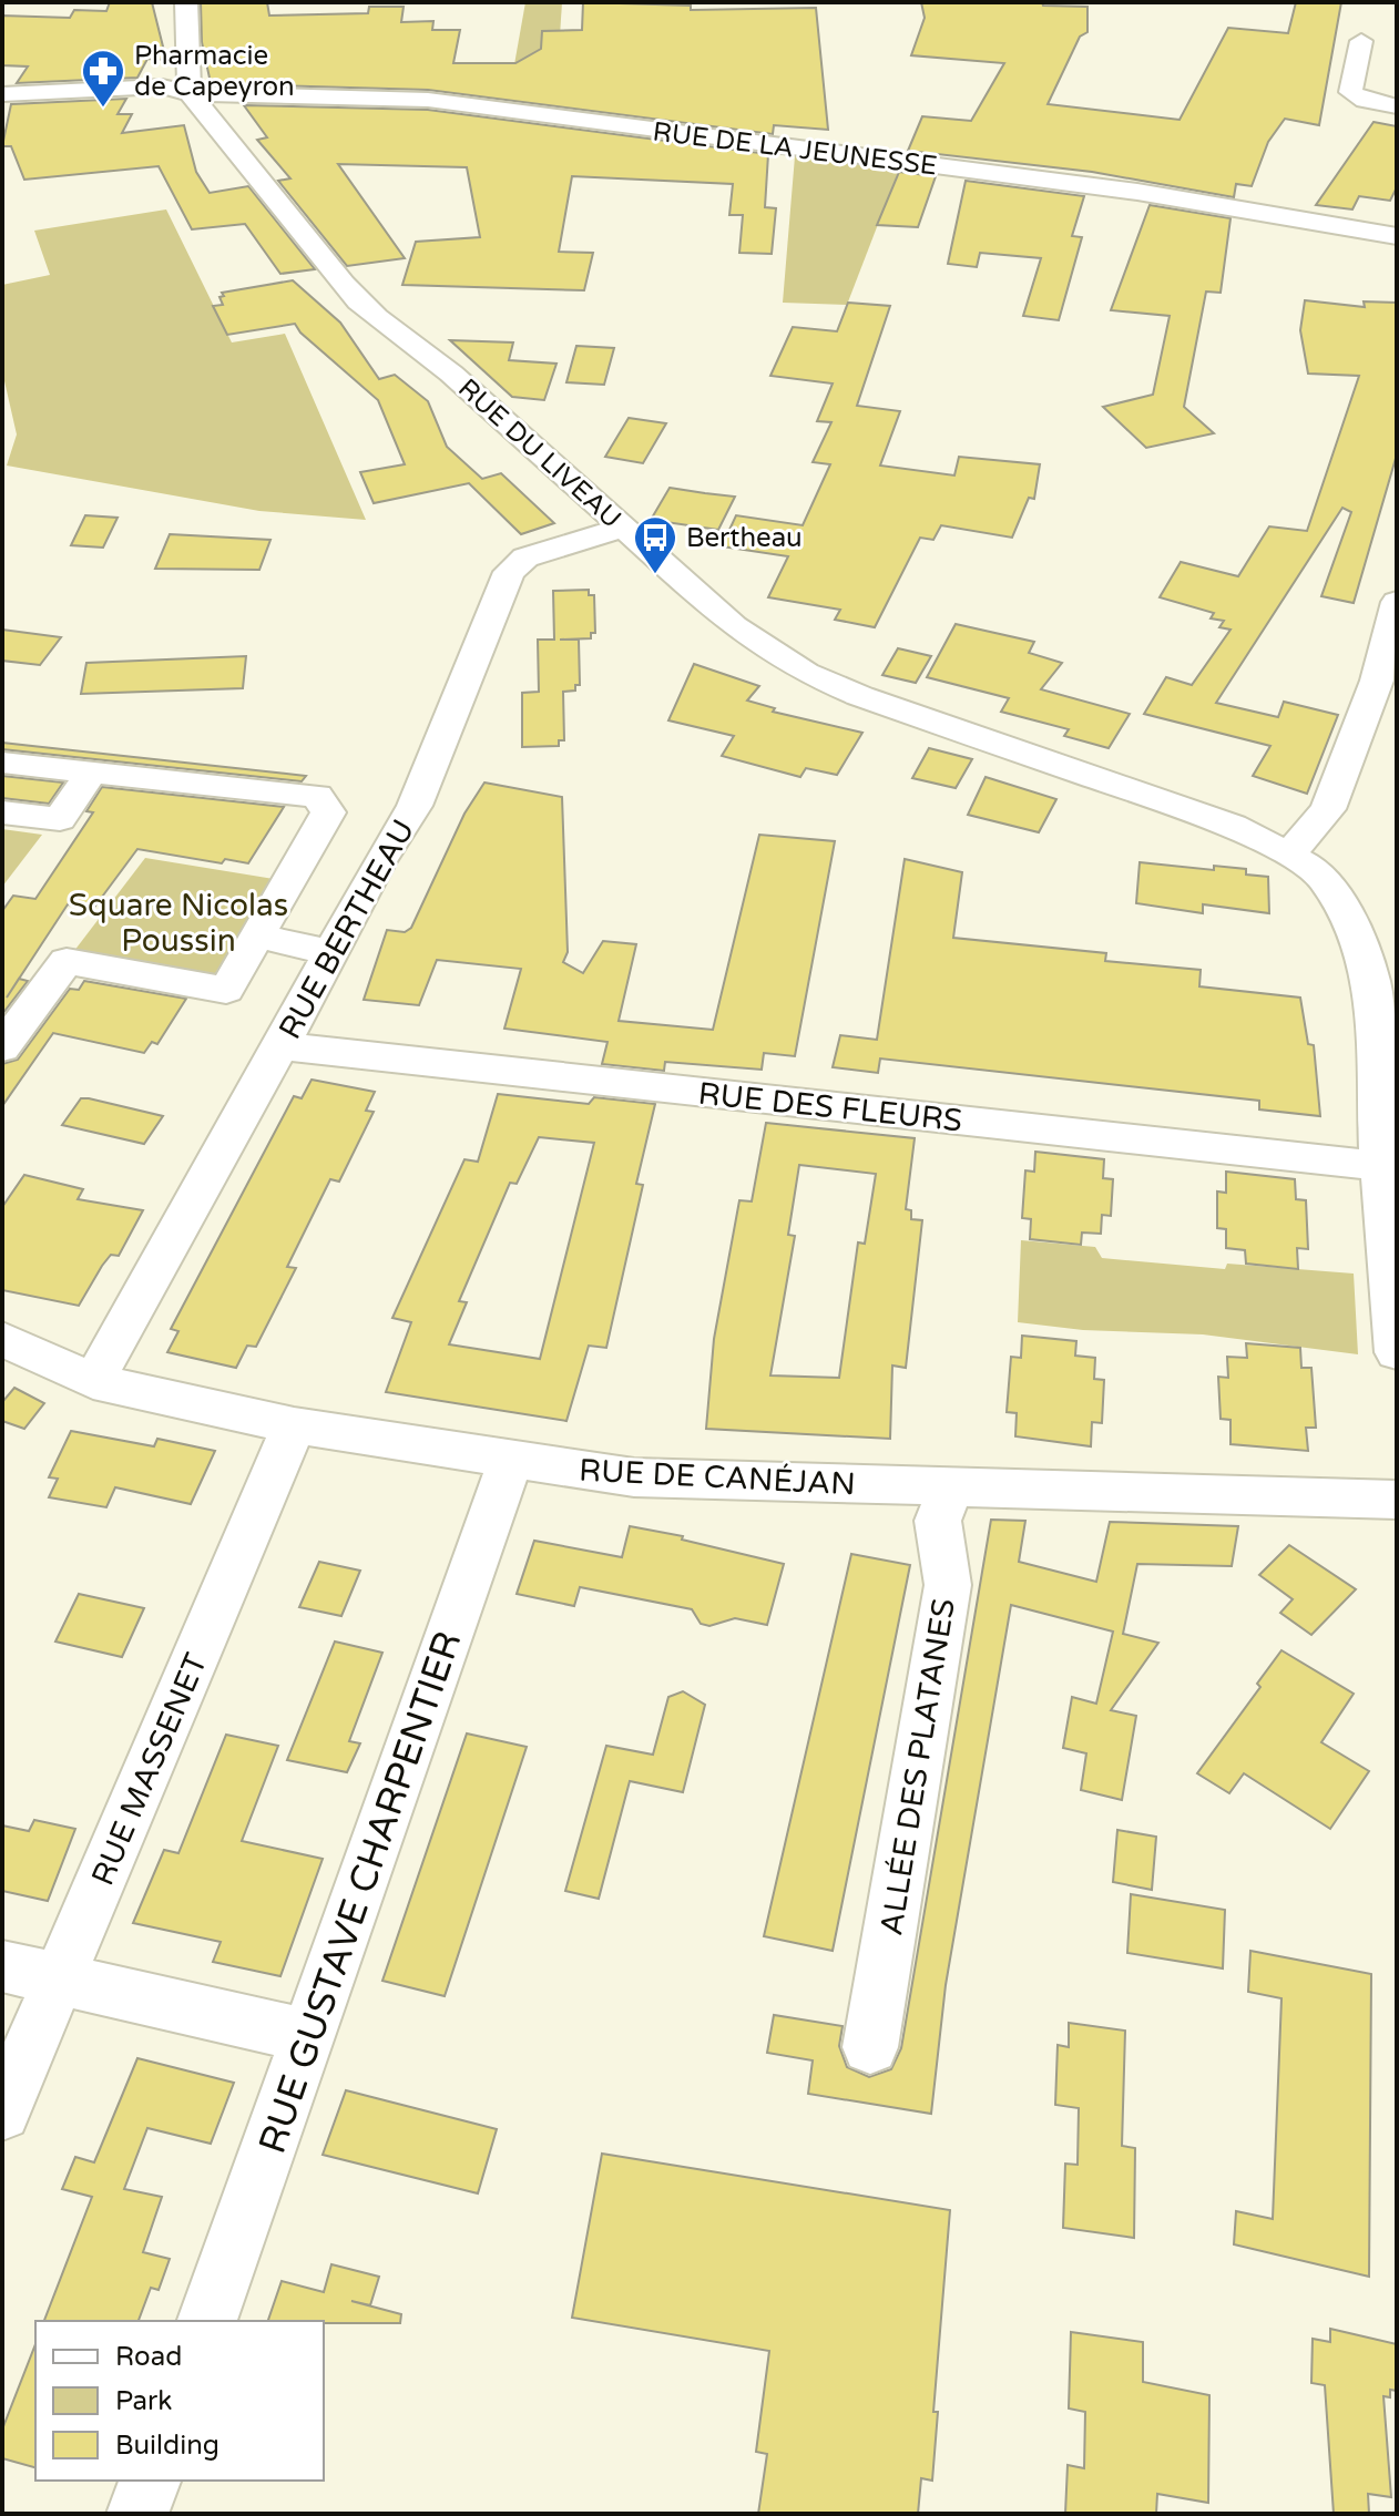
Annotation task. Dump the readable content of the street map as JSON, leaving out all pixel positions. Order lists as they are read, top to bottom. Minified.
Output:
{"streets":{"street":["RUE DE LA JEUNESSE","RUE DU LIVEAU","RUE BERTHEAU","RUE DES FLEURS","RUE DE CANÉJAN","ALLÉE DES PLATANES","RUE MASSENET","RUE GUSTAVE CHARPENTIER"]},"crossings":[["RUE DE LA JEUNESSE","RUE DU LIVEAU"],["RUE DU LIVEAU","RUE BERTHEAU"],["RUE DU LIVEAU","RUE DES FLEURS"],["RUE BERTHEAU","RUE DES FLEURS"],["RUE BERTHEAU","RUE DE CANÉJAN"],["RUE DE CANÉJAN","ALLÉE DES PLATANES"],["RUE DE CANÉJAN","RUE MASSENET"],["RUE DE CANÉJAN","RUE GUSTAVE CHARPENTIER"]],"parks":["Square Nicolas Poussin"],"places":{"pharmacy":["Pharmacie de Capeyron"],"bus stop":["Bertheau"]},"legend":["Road","Park","Building"]}
